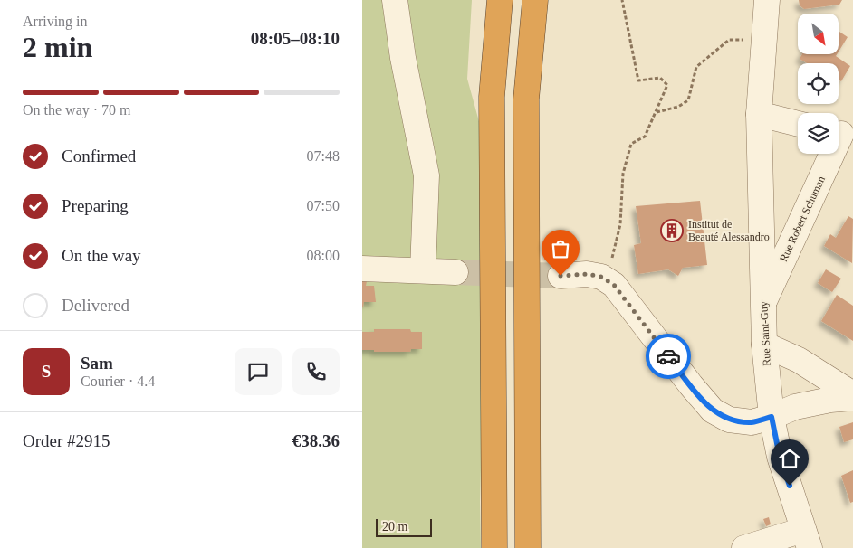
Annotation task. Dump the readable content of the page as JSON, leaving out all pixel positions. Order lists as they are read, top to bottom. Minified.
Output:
{"streets":{"street":["Rue Robert Schuman","Rue Saint-Guy"]},"crossings":[["Rue Robert Schuman","Rue Saint-Guy"]],"places":{"building":["Institut de Beauté Alessandro"]},"scale_bar":"20 m","north":"bottom right","page":{"heading":["2 min","Arriving in","08:05–08:10"],"panel":["Sam","Courier · 4.4","Order #2915","€38.36"],"bar":"On the way · 70 m","list":[["Confirmed","07:48"],["Preparing","07:50"],["On the way","08:00"],"Delivered"],"round":"S","scale":"20 m"}}
